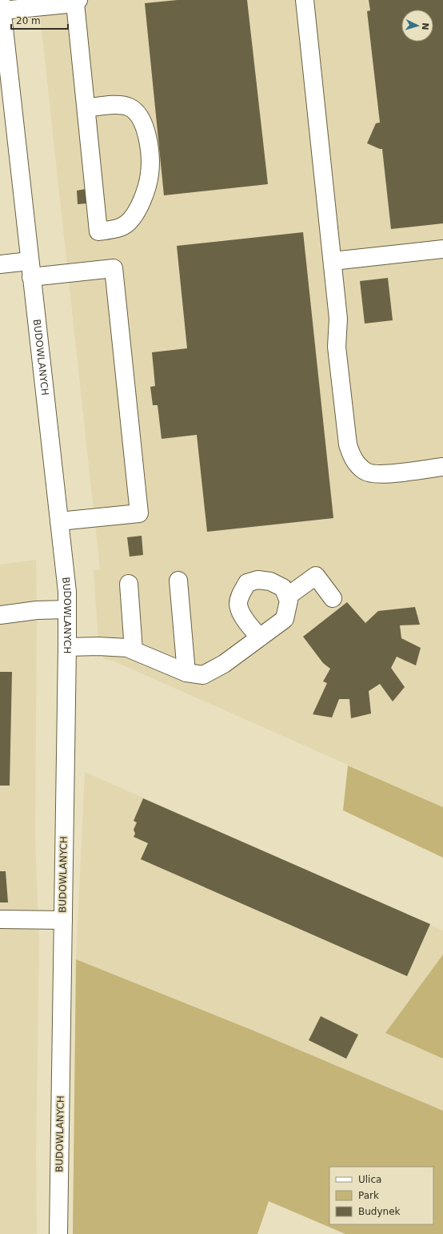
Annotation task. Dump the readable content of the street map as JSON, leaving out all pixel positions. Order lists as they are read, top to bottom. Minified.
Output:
{"streets":{"street":["BUDOWLANYCH"]},"legend":["Ulica","Park","Budynek"],"scale_bar":"20 m","north":"right"}
